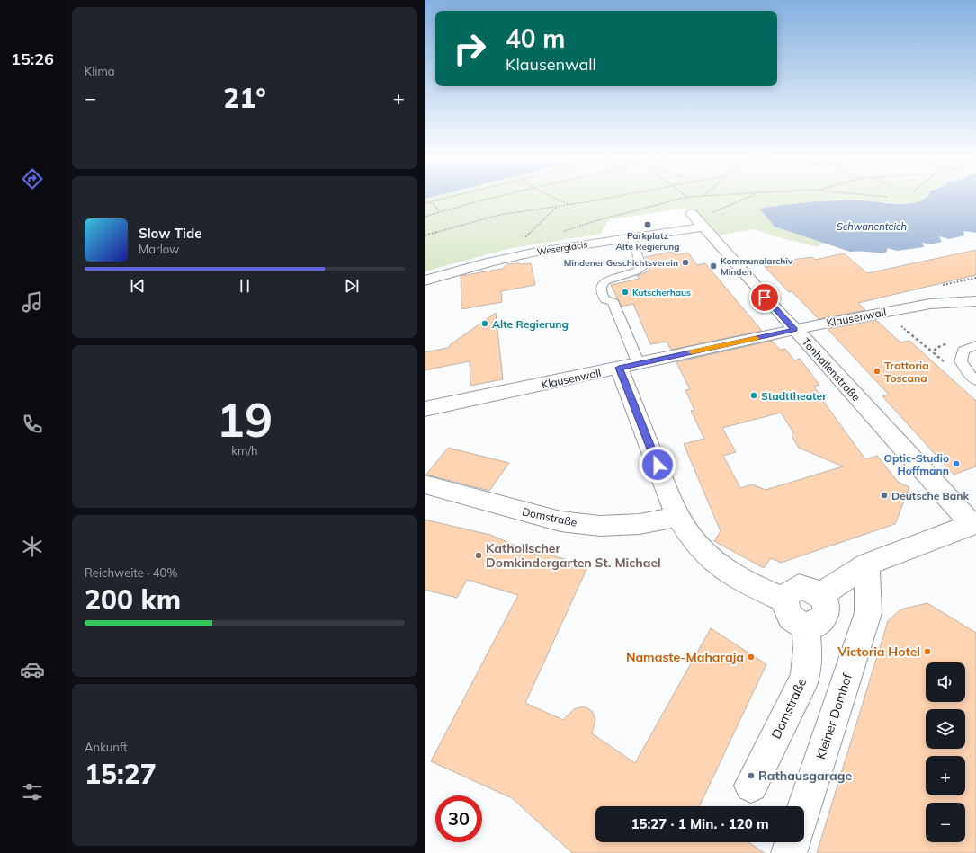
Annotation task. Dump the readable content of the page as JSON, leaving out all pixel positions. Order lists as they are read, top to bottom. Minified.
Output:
{"streets":{"street":["Weserglacis","Klausenwall","Tonhallenstraße","Domstraße","Kleiner Domhof"]},"crossings":[["Weserglacis","Tonhallenstraße"],["Klausenwall","Tonhallenstraße"]],"water":["Schwanenteich"],"places":["Parkplatz Alte Regierung","Mindener Geschichtsverein","Kommunalarchiv Minden","Kutscherhaus","Alte Regierung","Trattoria Toscana","Stadttheater","Optic-Studio Hoffmann","Deutsche Bank","Katholischer Domkindergarten St. Michael","Victoria Hotel","Namaste-Maharaja","Rathausgarage"],"page":{"tabs":"15:26","tile":["Klima",["19","km/h"],["Reichweite · 40%","200 km"],["Ankunft","15:27"]],"turn":["40 m","Klausenwall"],"heat":["−","21°","+"],"song":["Slow Tide","Marlow"],"map_buttons":["+","−"],"limit":"30","trip":"15:27 · 1 Min. · 120 m"}}
